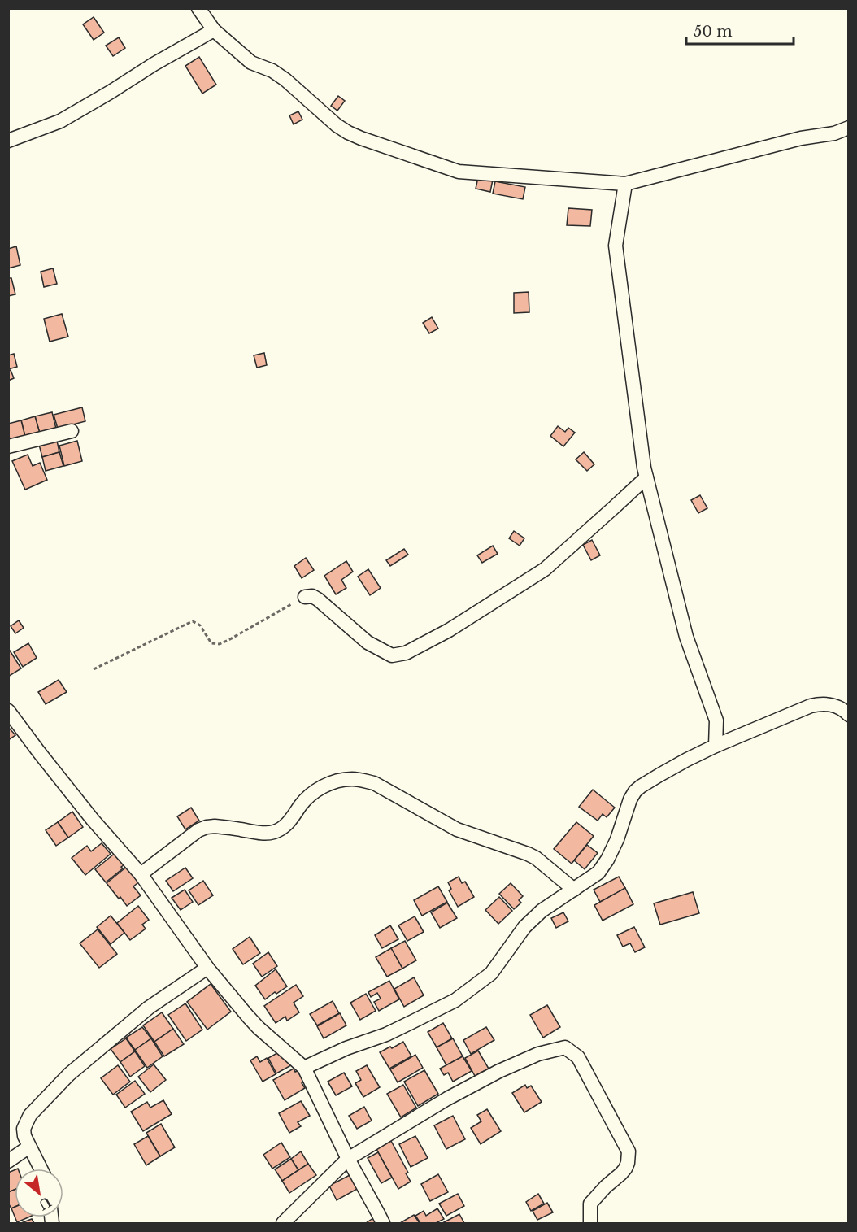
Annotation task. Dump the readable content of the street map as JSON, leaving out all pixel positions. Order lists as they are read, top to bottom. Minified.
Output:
{"scale_bar":"50 m","north":"bottom right"}
